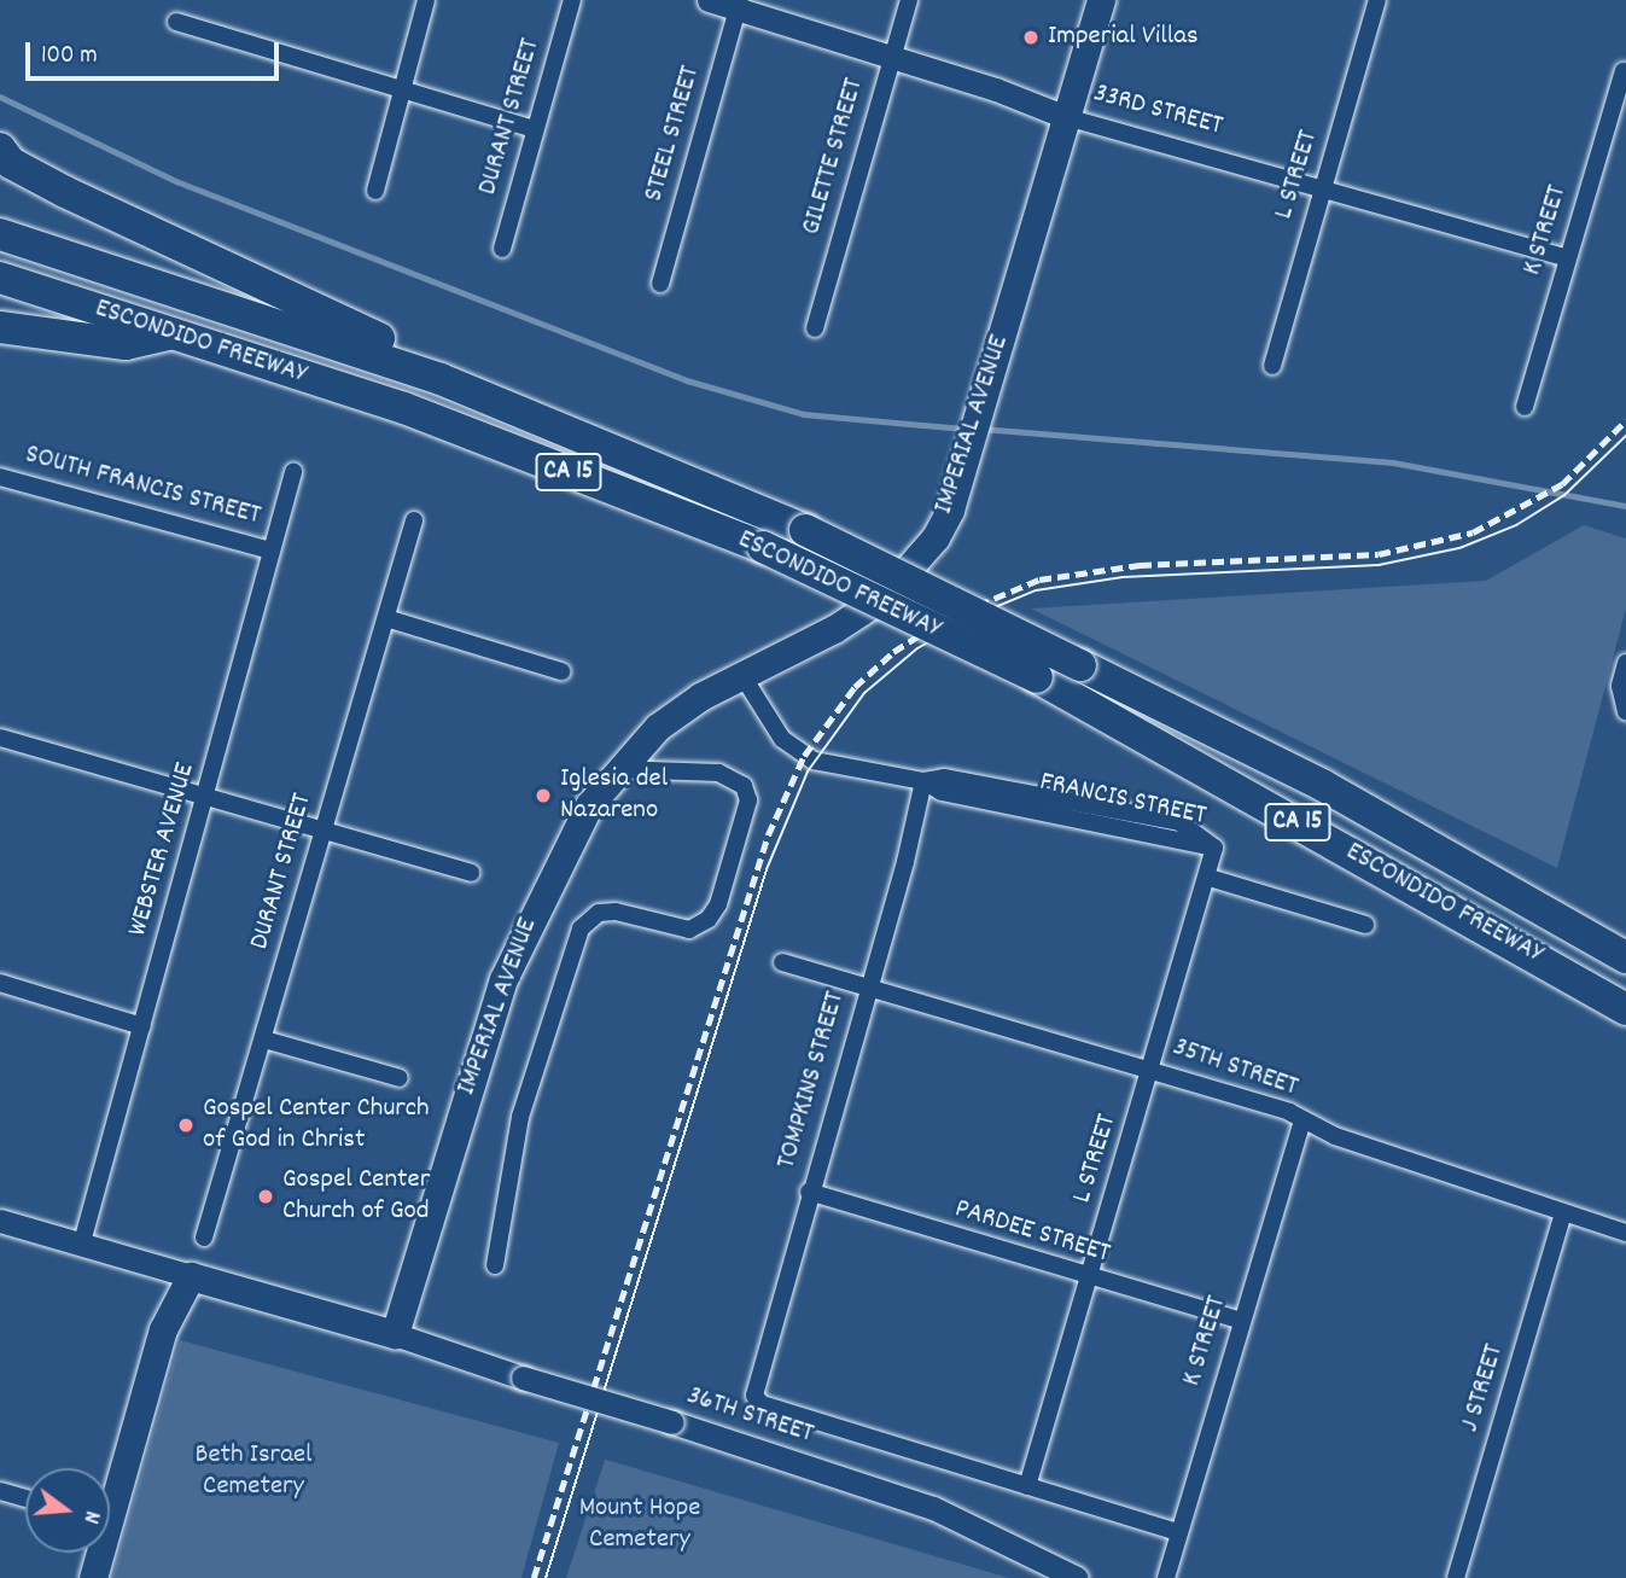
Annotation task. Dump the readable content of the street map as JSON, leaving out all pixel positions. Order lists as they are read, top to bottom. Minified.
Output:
{"streets":{"highway":["ESCONDIDO FREEWAY","CA 15"],"main road":["33RD STREET","IMPERIAL AVENUE","36TH STREET"],"street":["DURANT STREET","STEEL STREET","GILETTE STREET","L STREET","K STREET","SOUTH FRANCIS STREET","FRANCIS STREET","WEBSTER AVENUE","35TH STREET","TOMPKINS STREET","PARDEE STREET","J STREET"]},"crossings":[["33RD STREET","STEEL STREET"],["33RD STREET","GILETTE STREET"],["33RD STREET","L STREET"],["33RD STREET","K STREET"],["33RD STREET","IMPERIAL AVENUE"],["L STREET","FRANCIS STREET"],["L STREET","35TH STREET"],["L STREET","PARDEE STREET"],["L STREET","36TH STREET"],["K STREET","35TH STREET"],["K STREET","PARDEE STREET"],["K STREET","36TH STREET"],["IMPERIAL AVENUE","FRANCIS STREET"],["IMPERIAL AVENUE","36TH STREET"],["SOUTH FRANCIS STREET","WEBSTER AVENUE"],["FRANCIS STREET","TOMPKINS STREET"],["35TH STREET","TOMPKINS STREET"],["35TH STREET","J STREET"],["TOMPKINS STREET","PARDEE STREET"],["TOMPKINS STREET","36TH STREET"]],"parks":["Beth Israel Cemetery","Mount Hope Cemetery"],"places":["Imperial Villas","Iglesia del Nazareno","Gospel Center Church of God in Christ","Gospel Center Church of God"],"scale_bar":"100 m","north":"right"}
